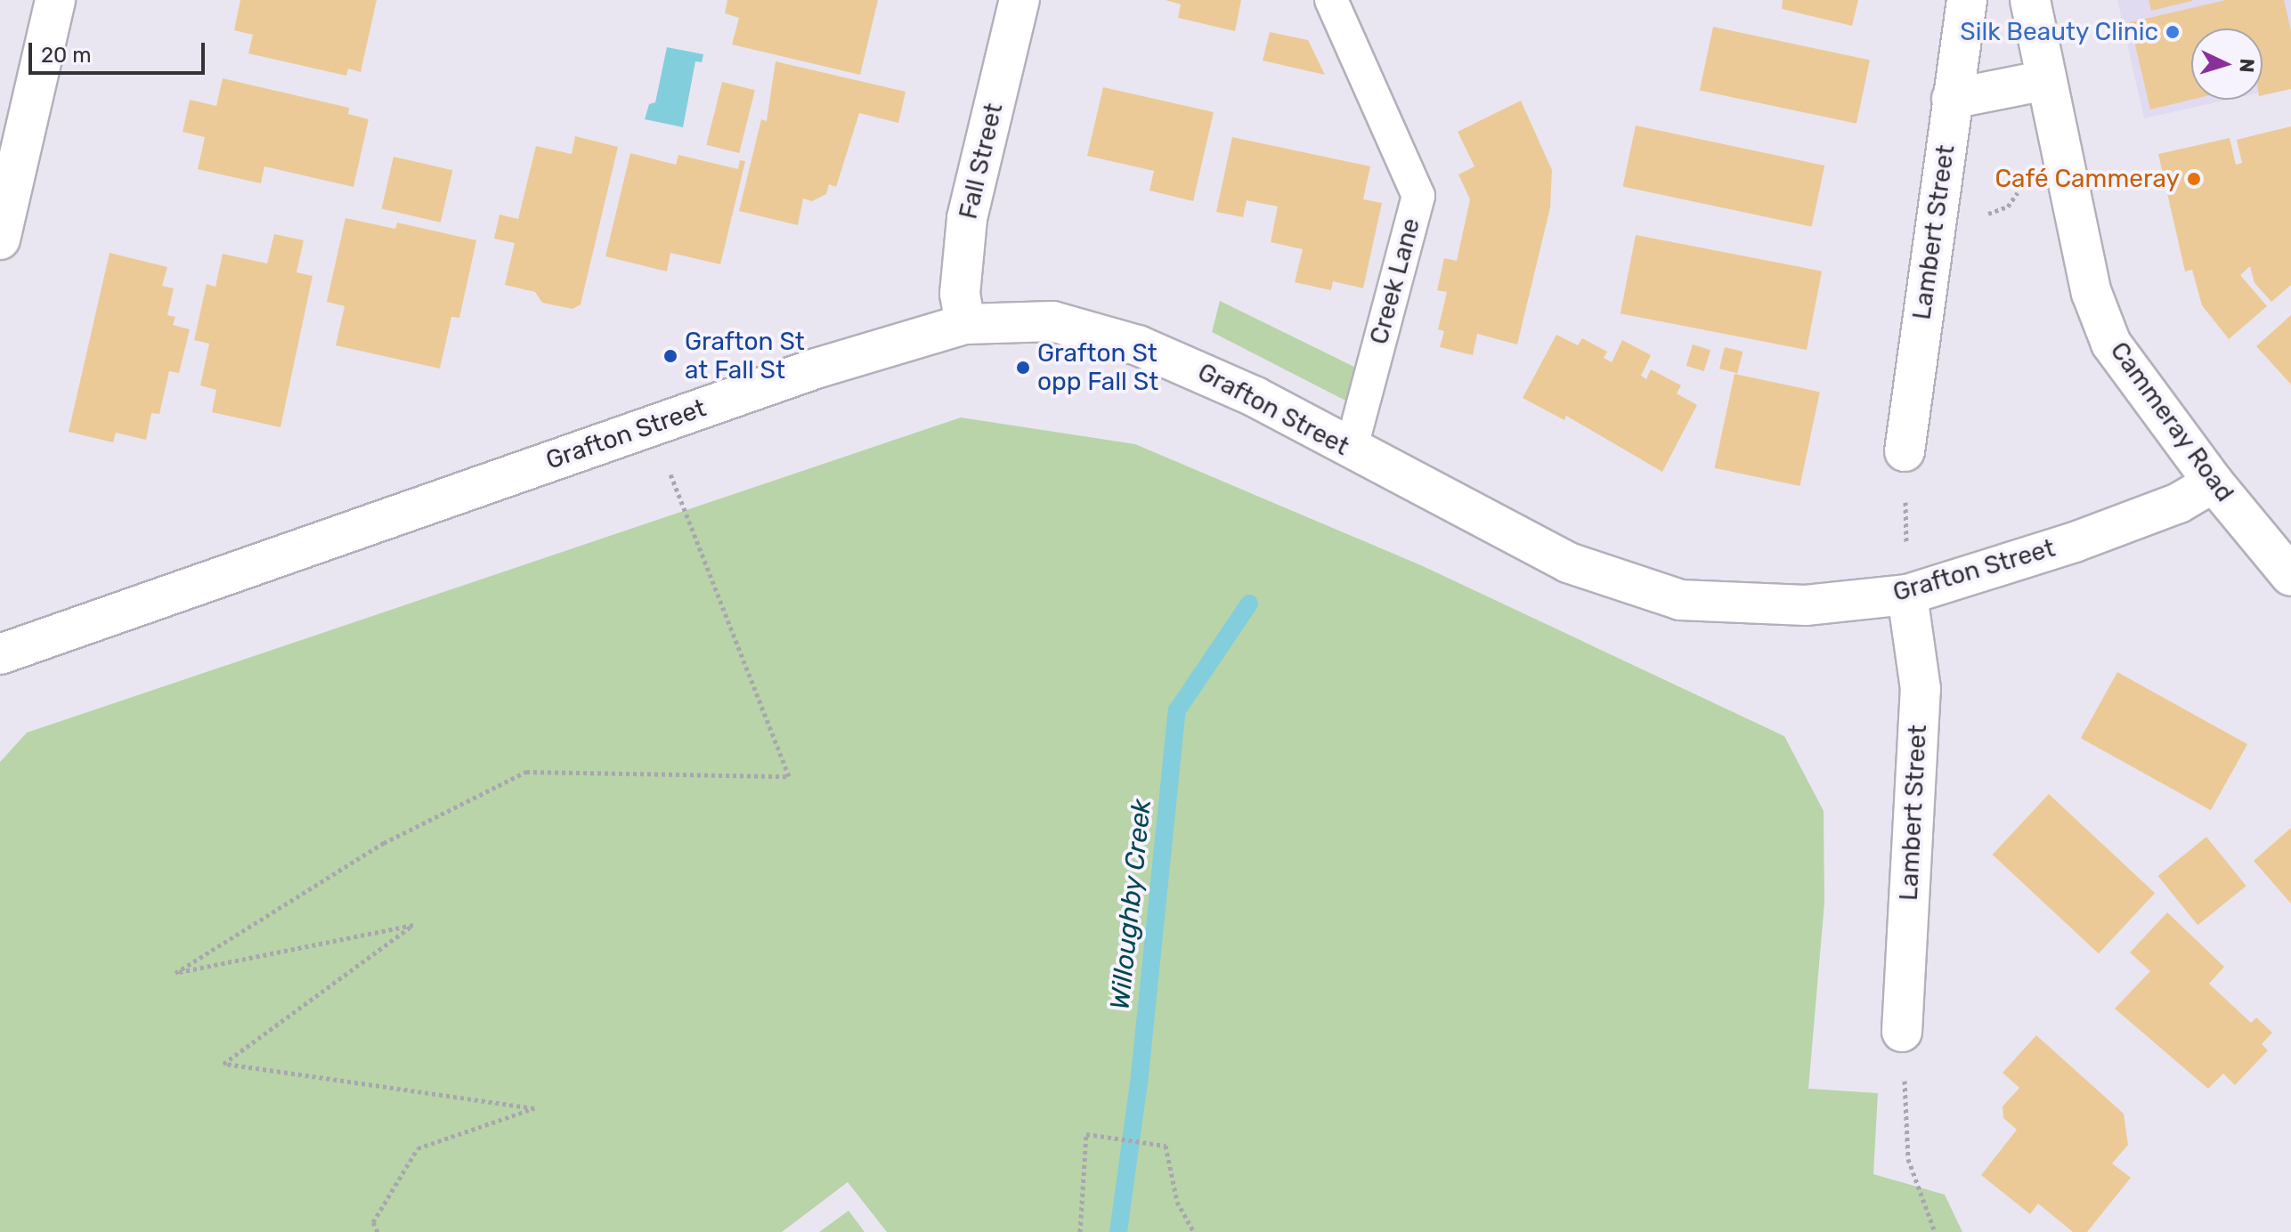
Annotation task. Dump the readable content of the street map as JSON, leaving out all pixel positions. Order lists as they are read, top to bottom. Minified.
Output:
{"streets":{"street":["Fall Street","Lambert Street","Grafton Street","Cammeray Road"],"lane":["Creek Lane"]},"crossings":[["Fall Street","Grafton Street"],["Lambert Street","Grafton Street"],["Creek Lane","Grafton Street"],["Grafton Street","Cammeray Road"]],"water":["Willoughby Creek"],"places":["Silk Beauty Clinic","Café Cammeray","Grafton St at Fall St","Grafton St opp Fall St"],"scale_bar":"20 m","north":"right"}
